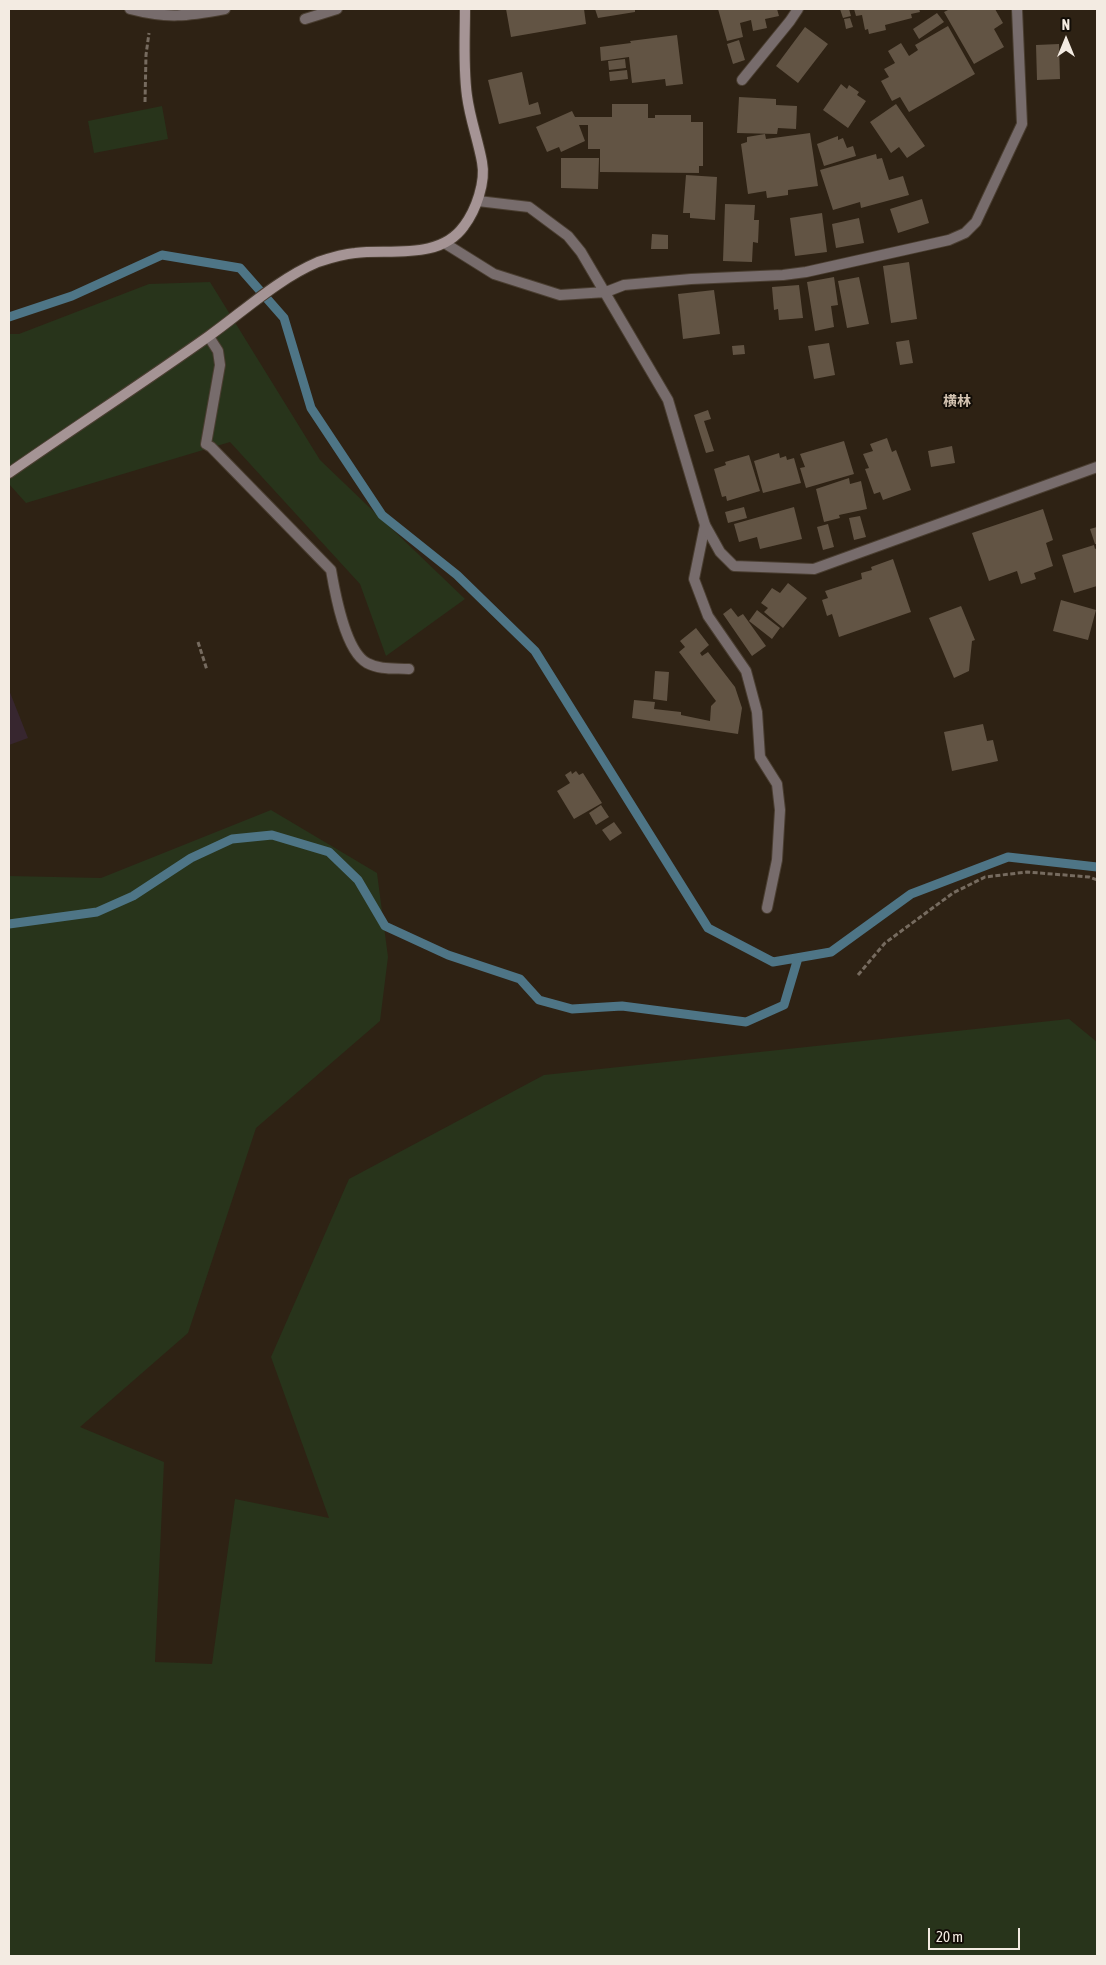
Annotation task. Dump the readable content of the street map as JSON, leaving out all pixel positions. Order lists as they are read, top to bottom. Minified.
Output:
{"districts":["横林"],"scale_bar":"20 m","north":"top"}
